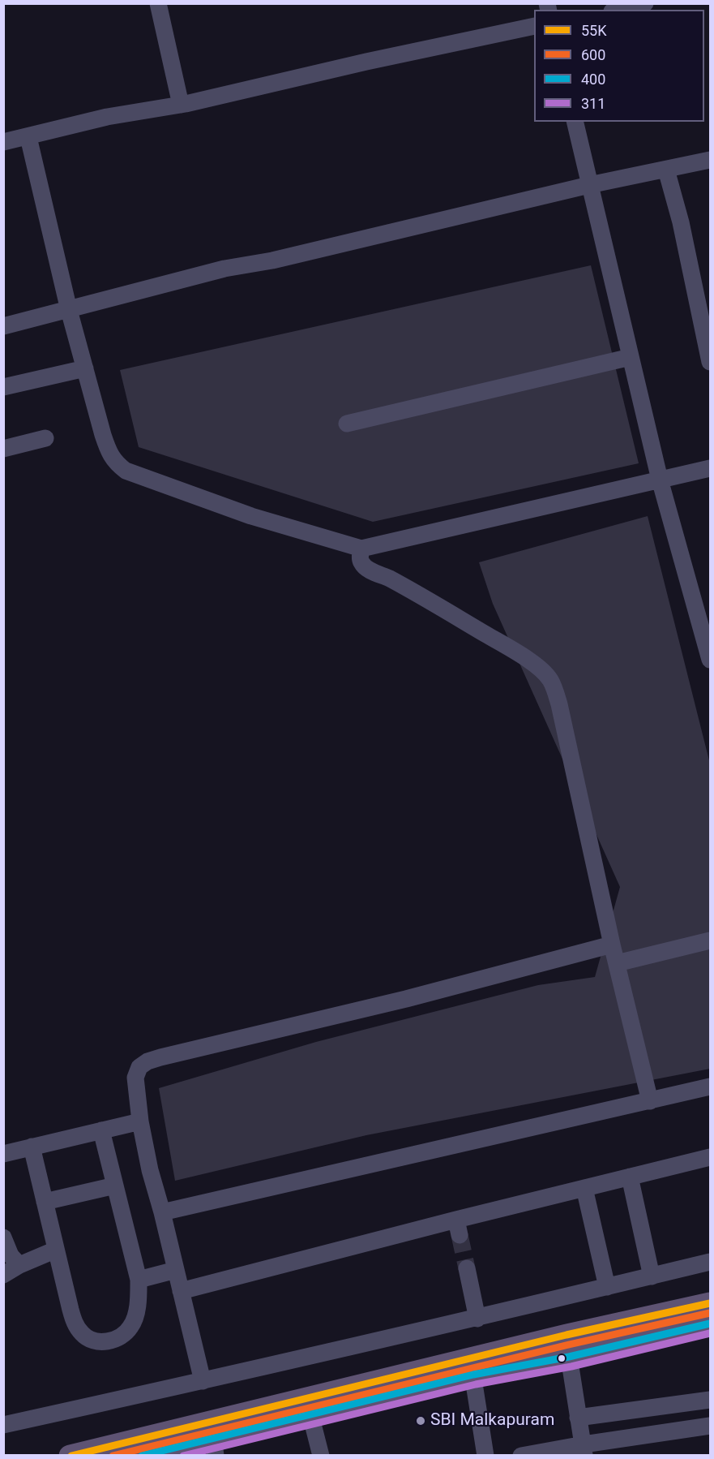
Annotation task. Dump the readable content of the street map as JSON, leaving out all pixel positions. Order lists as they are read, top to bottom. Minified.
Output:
{"places":["SBI Malkapuram"],"lines":["transit line 55K","transit line 600","transit line 400","transit line 311"],"legend":["55K","600","400","311"]}
